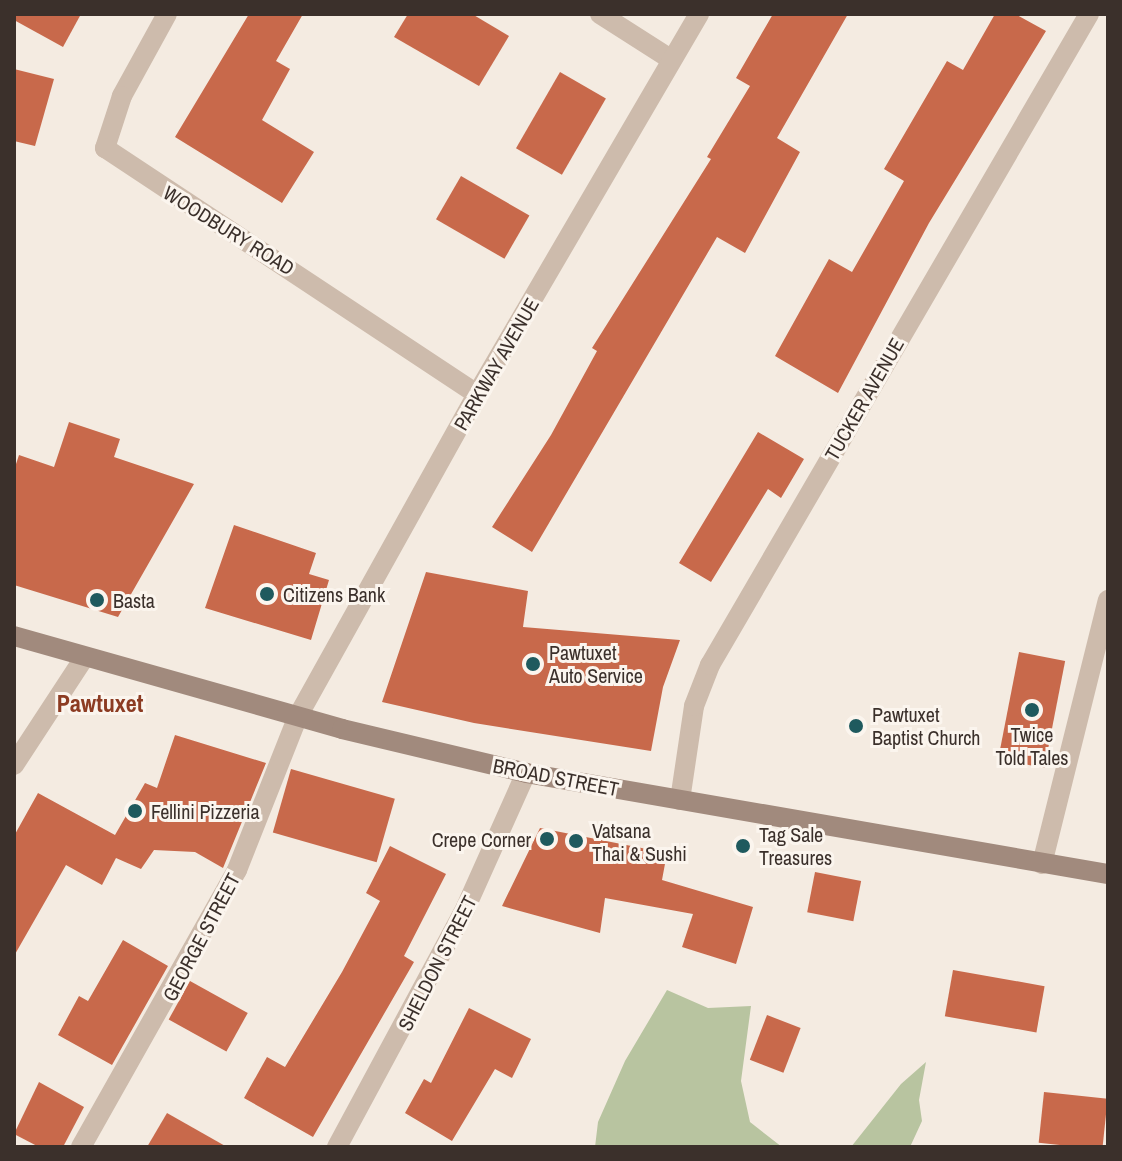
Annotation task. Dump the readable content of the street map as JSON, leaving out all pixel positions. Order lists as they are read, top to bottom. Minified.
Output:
{"streets":{"main road":["BROAD STREET"],"street":["WOODBURY ROAD","PARKWAY AVENUE","TUCKER AVENUE","GEORGE STREET","SHELDON STREET"]},"crossings":[["WOODBURY ROAD","PARKWAY AVENUE"],["PARKWAY AVENUE","BROAD STREET"],["PARKWAY AVENUE","GEORGE STREET"],["TUCKER AVENUE","BROAD STREET"],["BROAD STREET","GEORGE STREET"],["BROAD STREET","SHELDON STREET"]],"districts":["Pawtuxet"],"places":["Citizens Bank","Basta","Pawtuxet Auto Service","Twice Told Tales","Pawtuxet Baptist Church","Fellini Pizzeria","Crepe Corner","Vatsana Thai & Sushi","Tag Sale Treasures"]}
